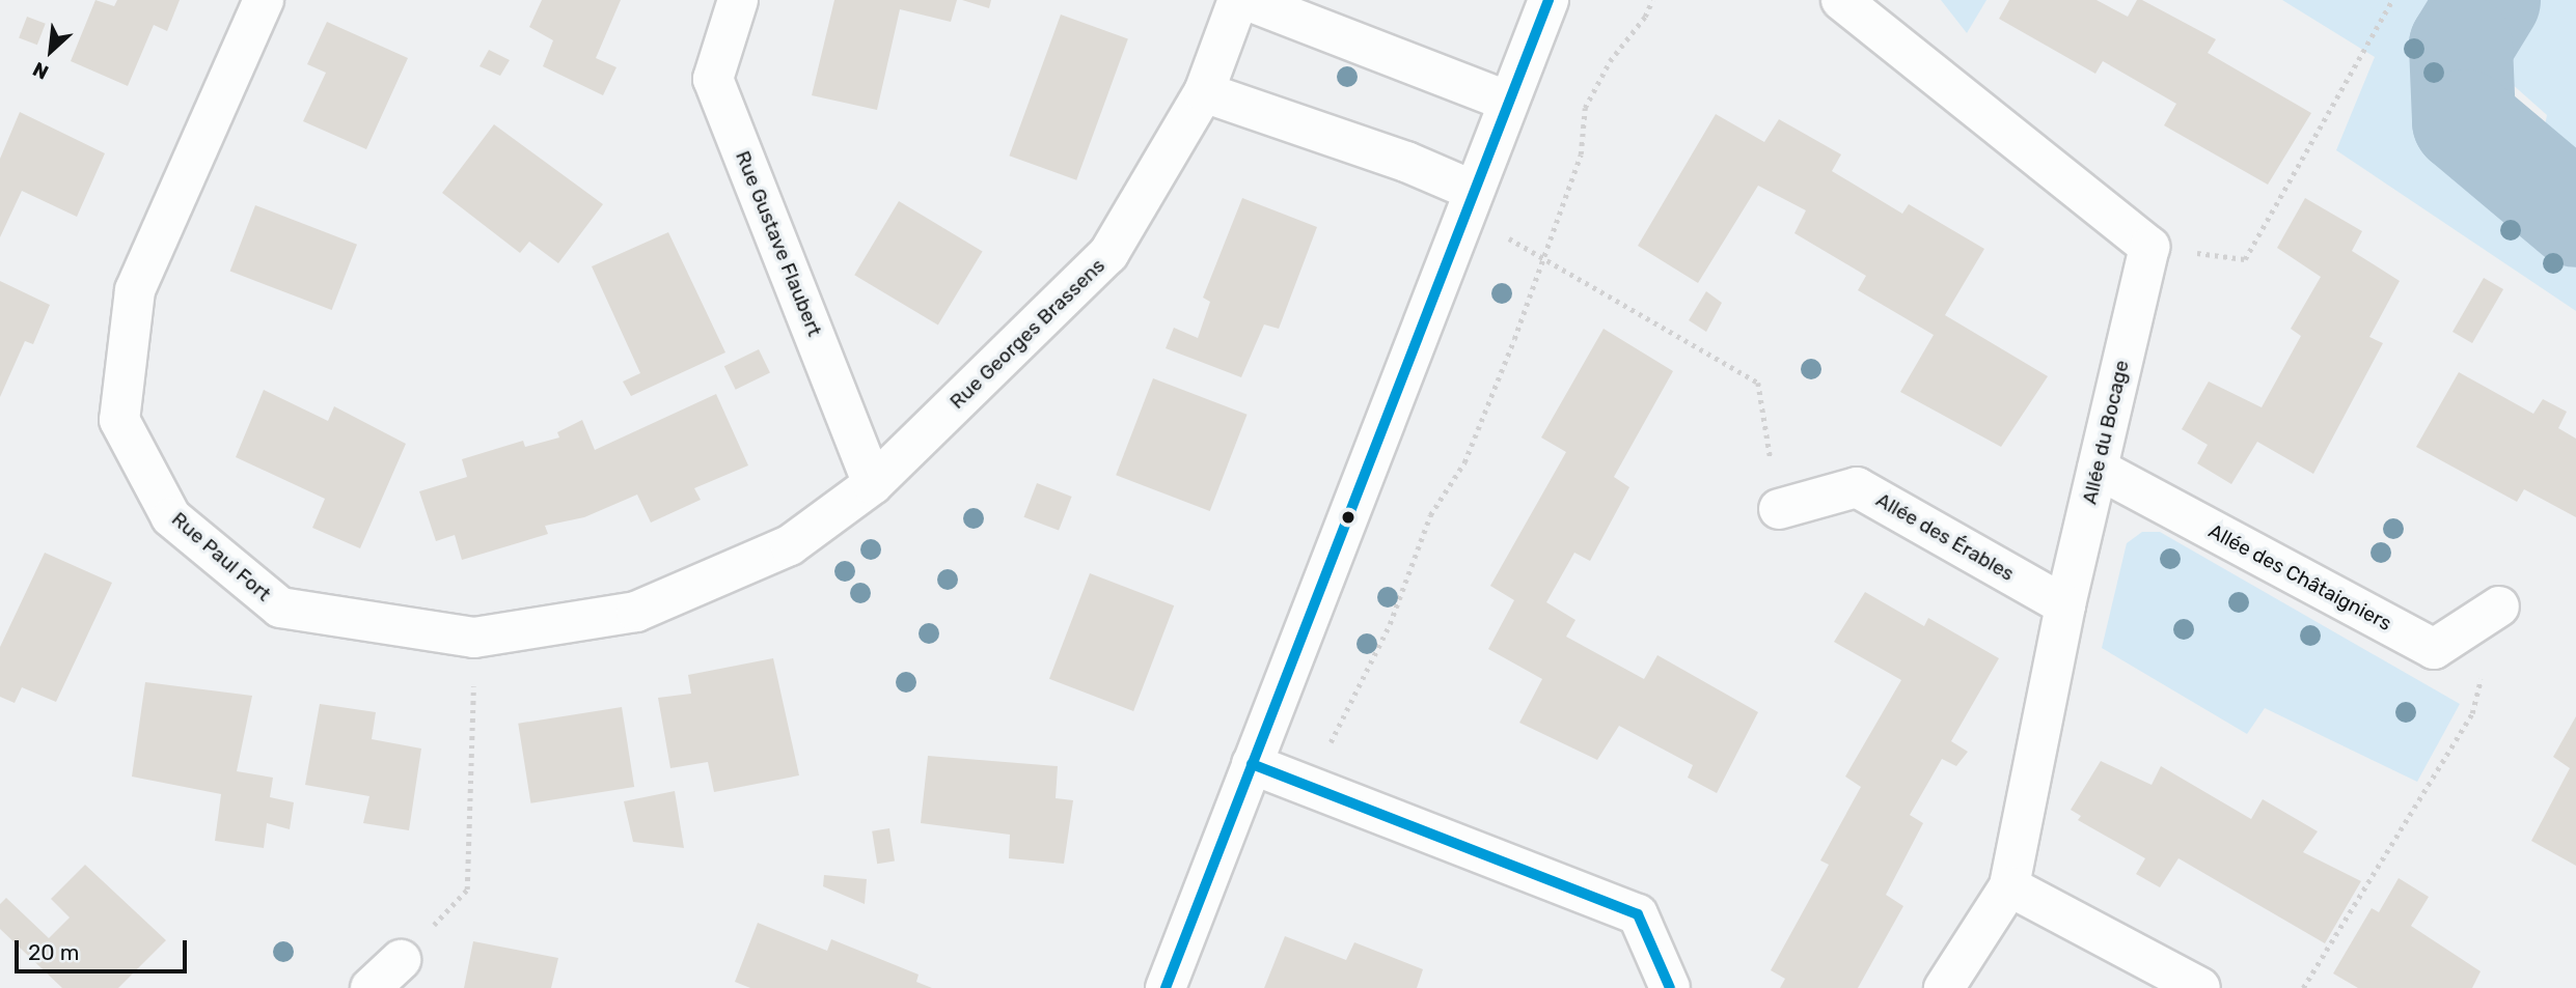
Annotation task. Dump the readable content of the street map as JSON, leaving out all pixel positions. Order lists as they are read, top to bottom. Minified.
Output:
{"streets":{"street":["Rue Gustave Flaubert","Rue Georges Brassens","Allée du Bocage","Allée des Érables","Rue Paul Fort","Allée des Châtaigniers"]},"crossings":[["Rue Gustave Flaubert","Rue Georges Brassens"],["Rue Gustave Flaubert","Rue Paul Fort"],["Rue Georges Brassens","Rue Paul Fort"],["Allée du Bocage","Allée des Érables"],["Allée du Bocage","Allée des Châtaigniers"]],"scale_bar":"20 m","north":"bottom left"}
